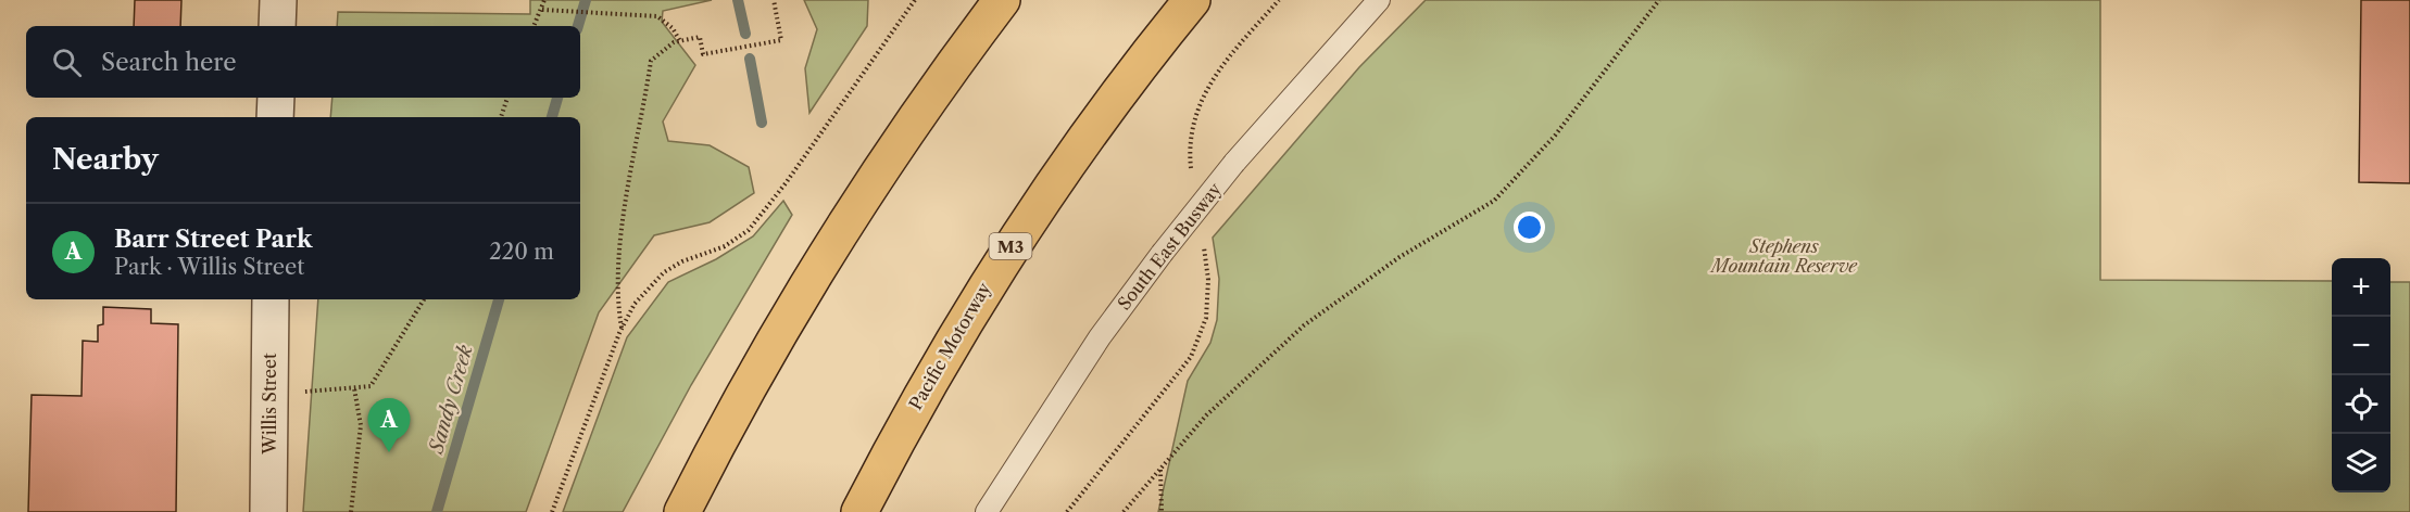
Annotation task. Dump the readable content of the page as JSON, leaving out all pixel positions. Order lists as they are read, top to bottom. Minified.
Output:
{"streets":{"highway":["M3","Pacific Motorway"],"street":["Willis Street"],"lane":["South East Busway"]},"water":["Sandy Creek"],"parks":["Stephens Mountain Reserve"],"page":{"search":"Search here","heading":"Nearby","list":[{"mark":"A","name":"Barr Street Park","note":"Park · Willis Street","value":"220 m"}],"map_buttons":["+","−"],"pins":"A"}}
